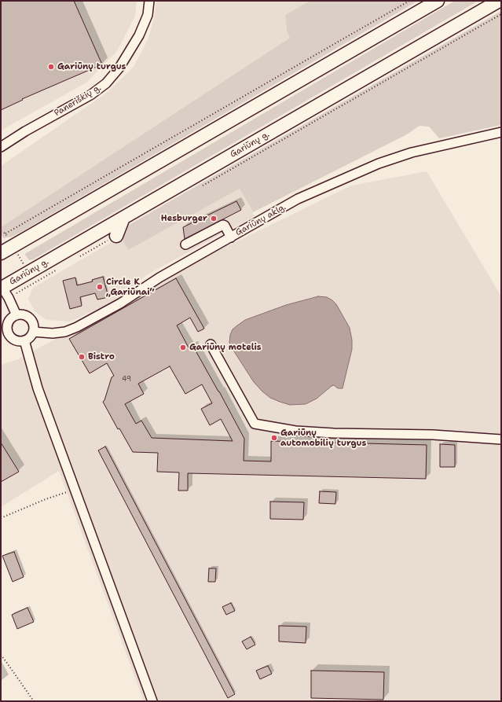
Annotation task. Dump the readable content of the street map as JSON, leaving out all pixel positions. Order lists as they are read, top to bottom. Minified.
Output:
{"streets":{"highway":["Gariūnų g."],"street":["Paneriškių g.","Gariūnų aklg."]},"places":["Gariūnų turgus","Hesburger","Circle K „Gariūnai“","Gariūnų motelis","Bistro","Gariūnų automobilių turgus"],"house_numbers":["49"]}
